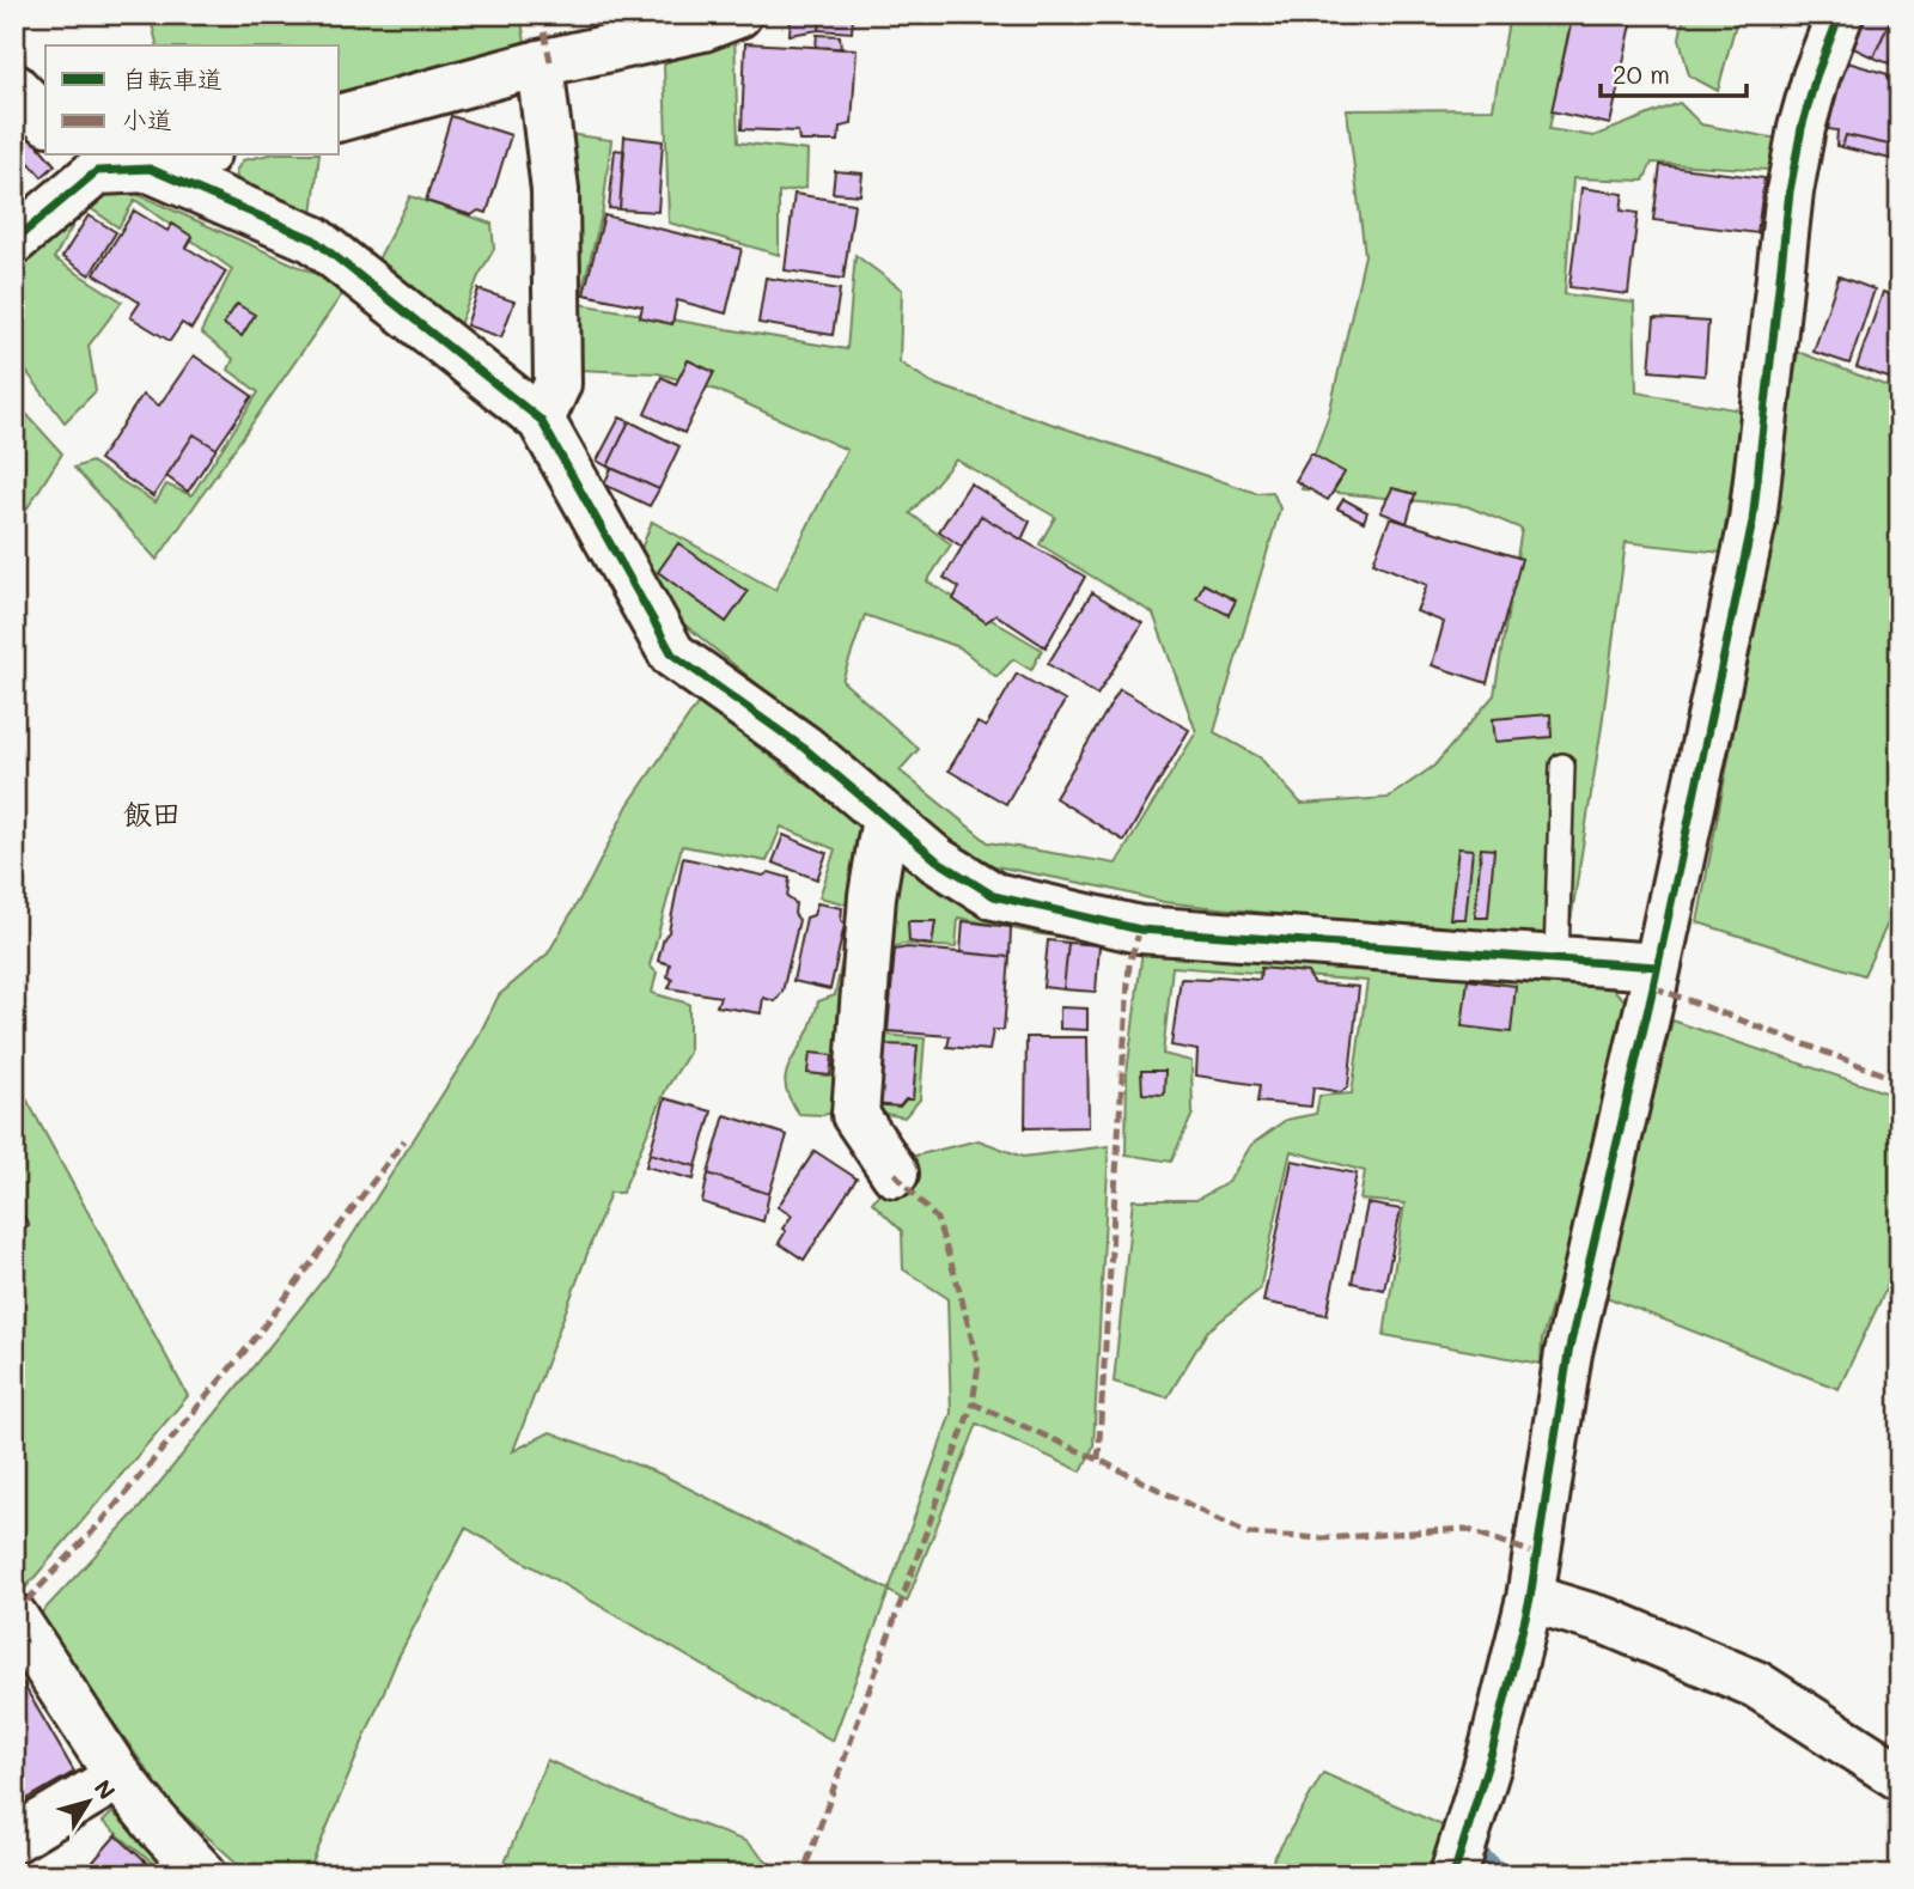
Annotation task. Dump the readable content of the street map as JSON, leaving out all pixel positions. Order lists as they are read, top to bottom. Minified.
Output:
{"districts":["飯田"],"legend":["自転車道","小道"],"scale_bar":"20 m","north":"top right"}
